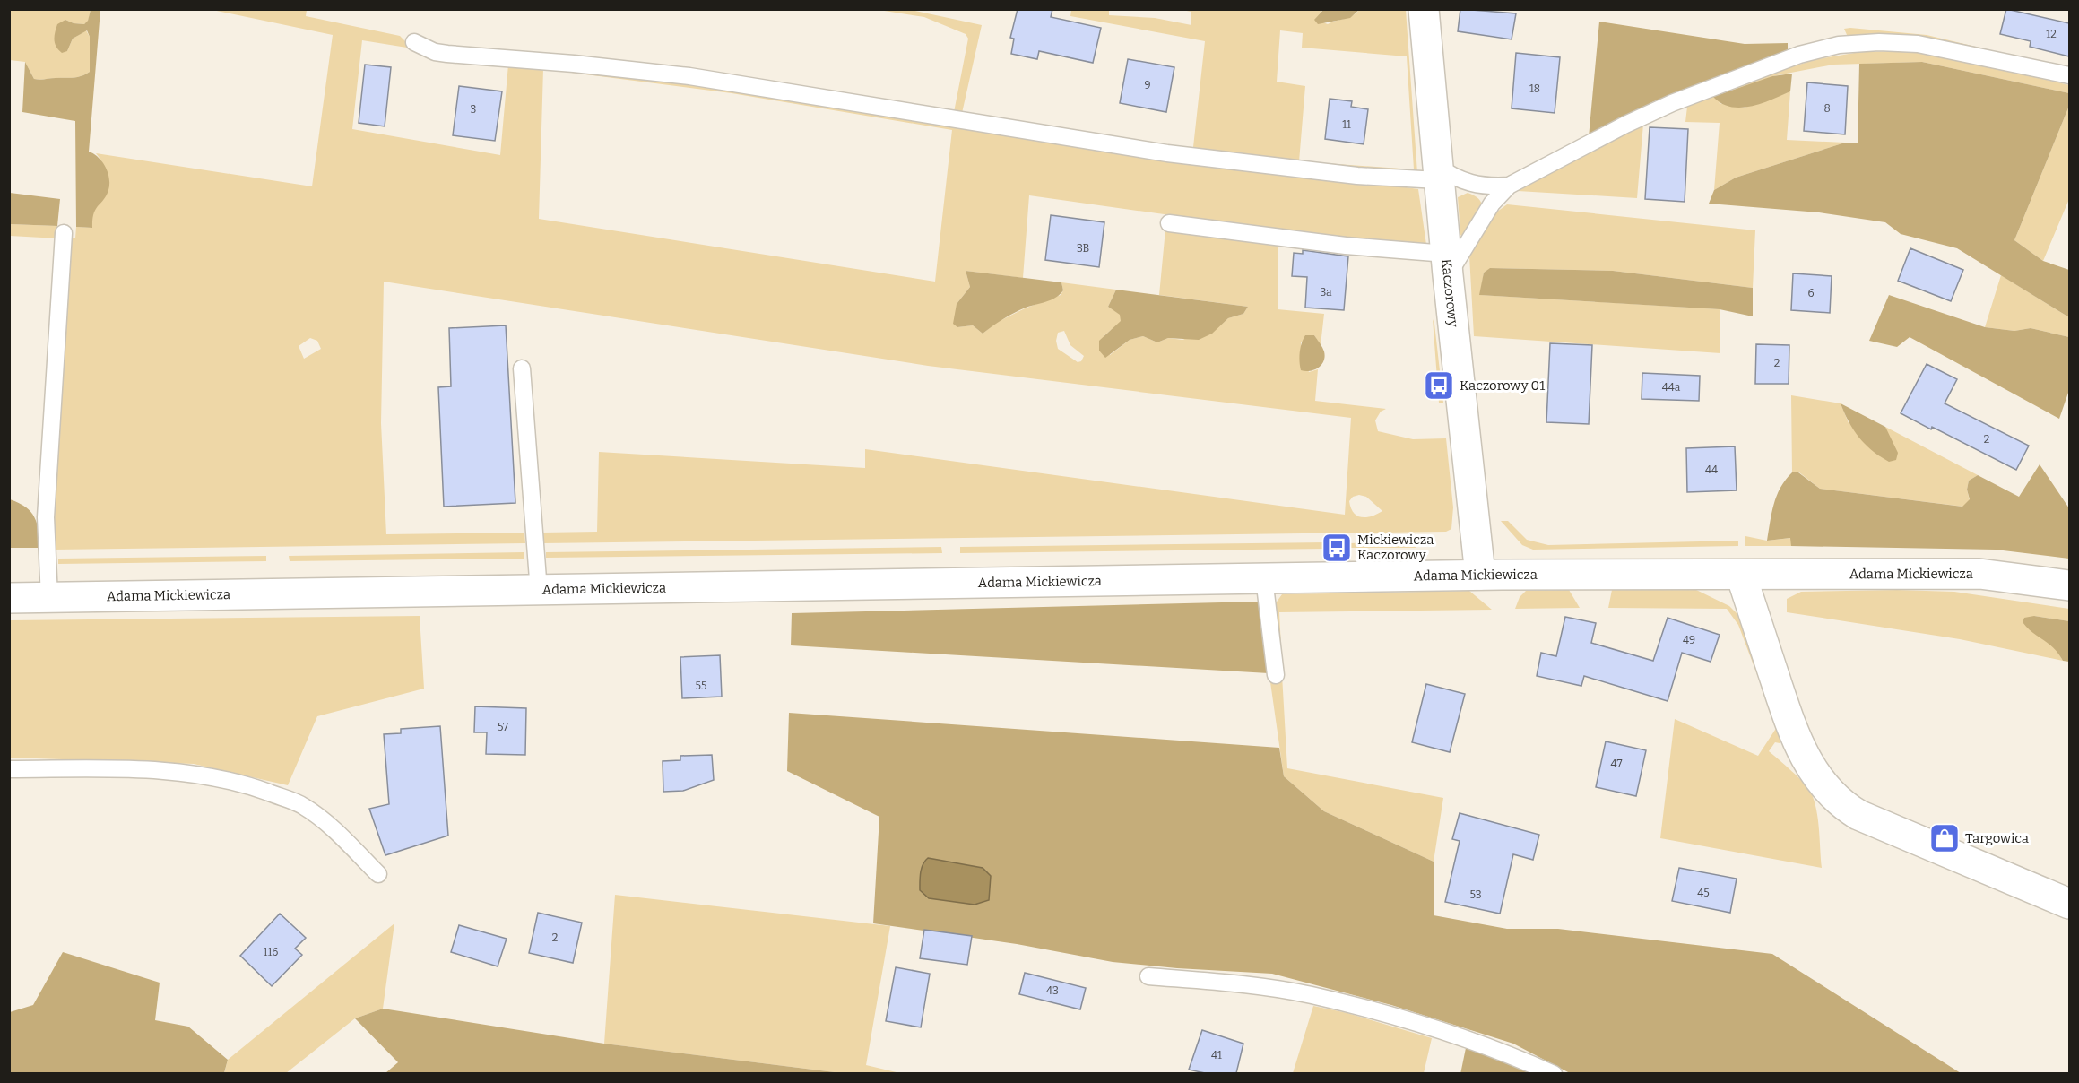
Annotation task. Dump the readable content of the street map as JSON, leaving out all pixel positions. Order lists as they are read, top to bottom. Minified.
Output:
{"streets":{"street":["Kaczorowy","Adama Mickiewicza"]},"crossings":[["Kaczorowy","Adama Mickiewicza"]],"places":{"bus stop":["Kaczorowy 01","Mickiewicza Kaczorowy"],"shop":["Targowica"]},"house_numbers":["12","9","18","8","3","11","3B","3a","6","2","44a","2","44","49","55","57","47","45","53","2","116","43","41"]}
